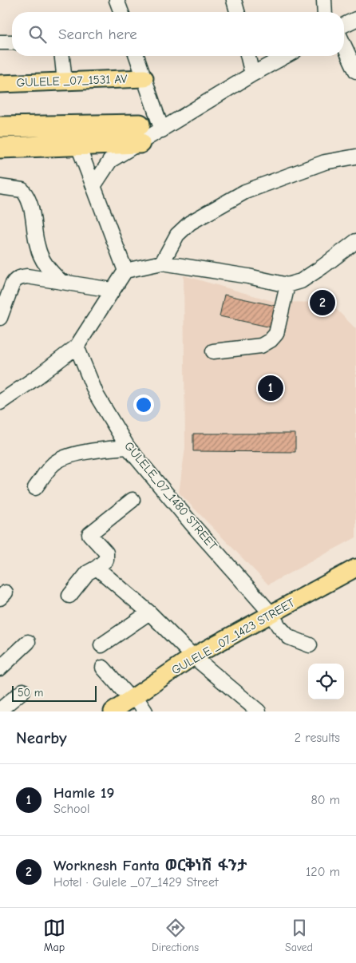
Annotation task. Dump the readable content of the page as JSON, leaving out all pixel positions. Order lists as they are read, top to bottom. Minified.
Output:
{"streets":{"main road":["GULELE _07_1531 AV","GULELE _07_1423 STREET"],"street":["GULELE_07_1480 STREET"]},"crossings":[["GULELE_07_1480 STREET","GULELE _07_1423 STREET"]],"scale_bar":"50 m","page":{"search":"Search here","pins":["2","1"],"scale":"50 m","heading":["Nearby","2 results"],"list":[{"mark":"1","name":"Hamle 19","note":"School","value":"80 m"},{"mark":"2","name":"Worknesh Fanta ወርቅነሽ ፋንታ","note":"Hotel · Gulele _07_1429 Street","value":"120 m"}],"nav":["Map","Directions","Saved"]}}
